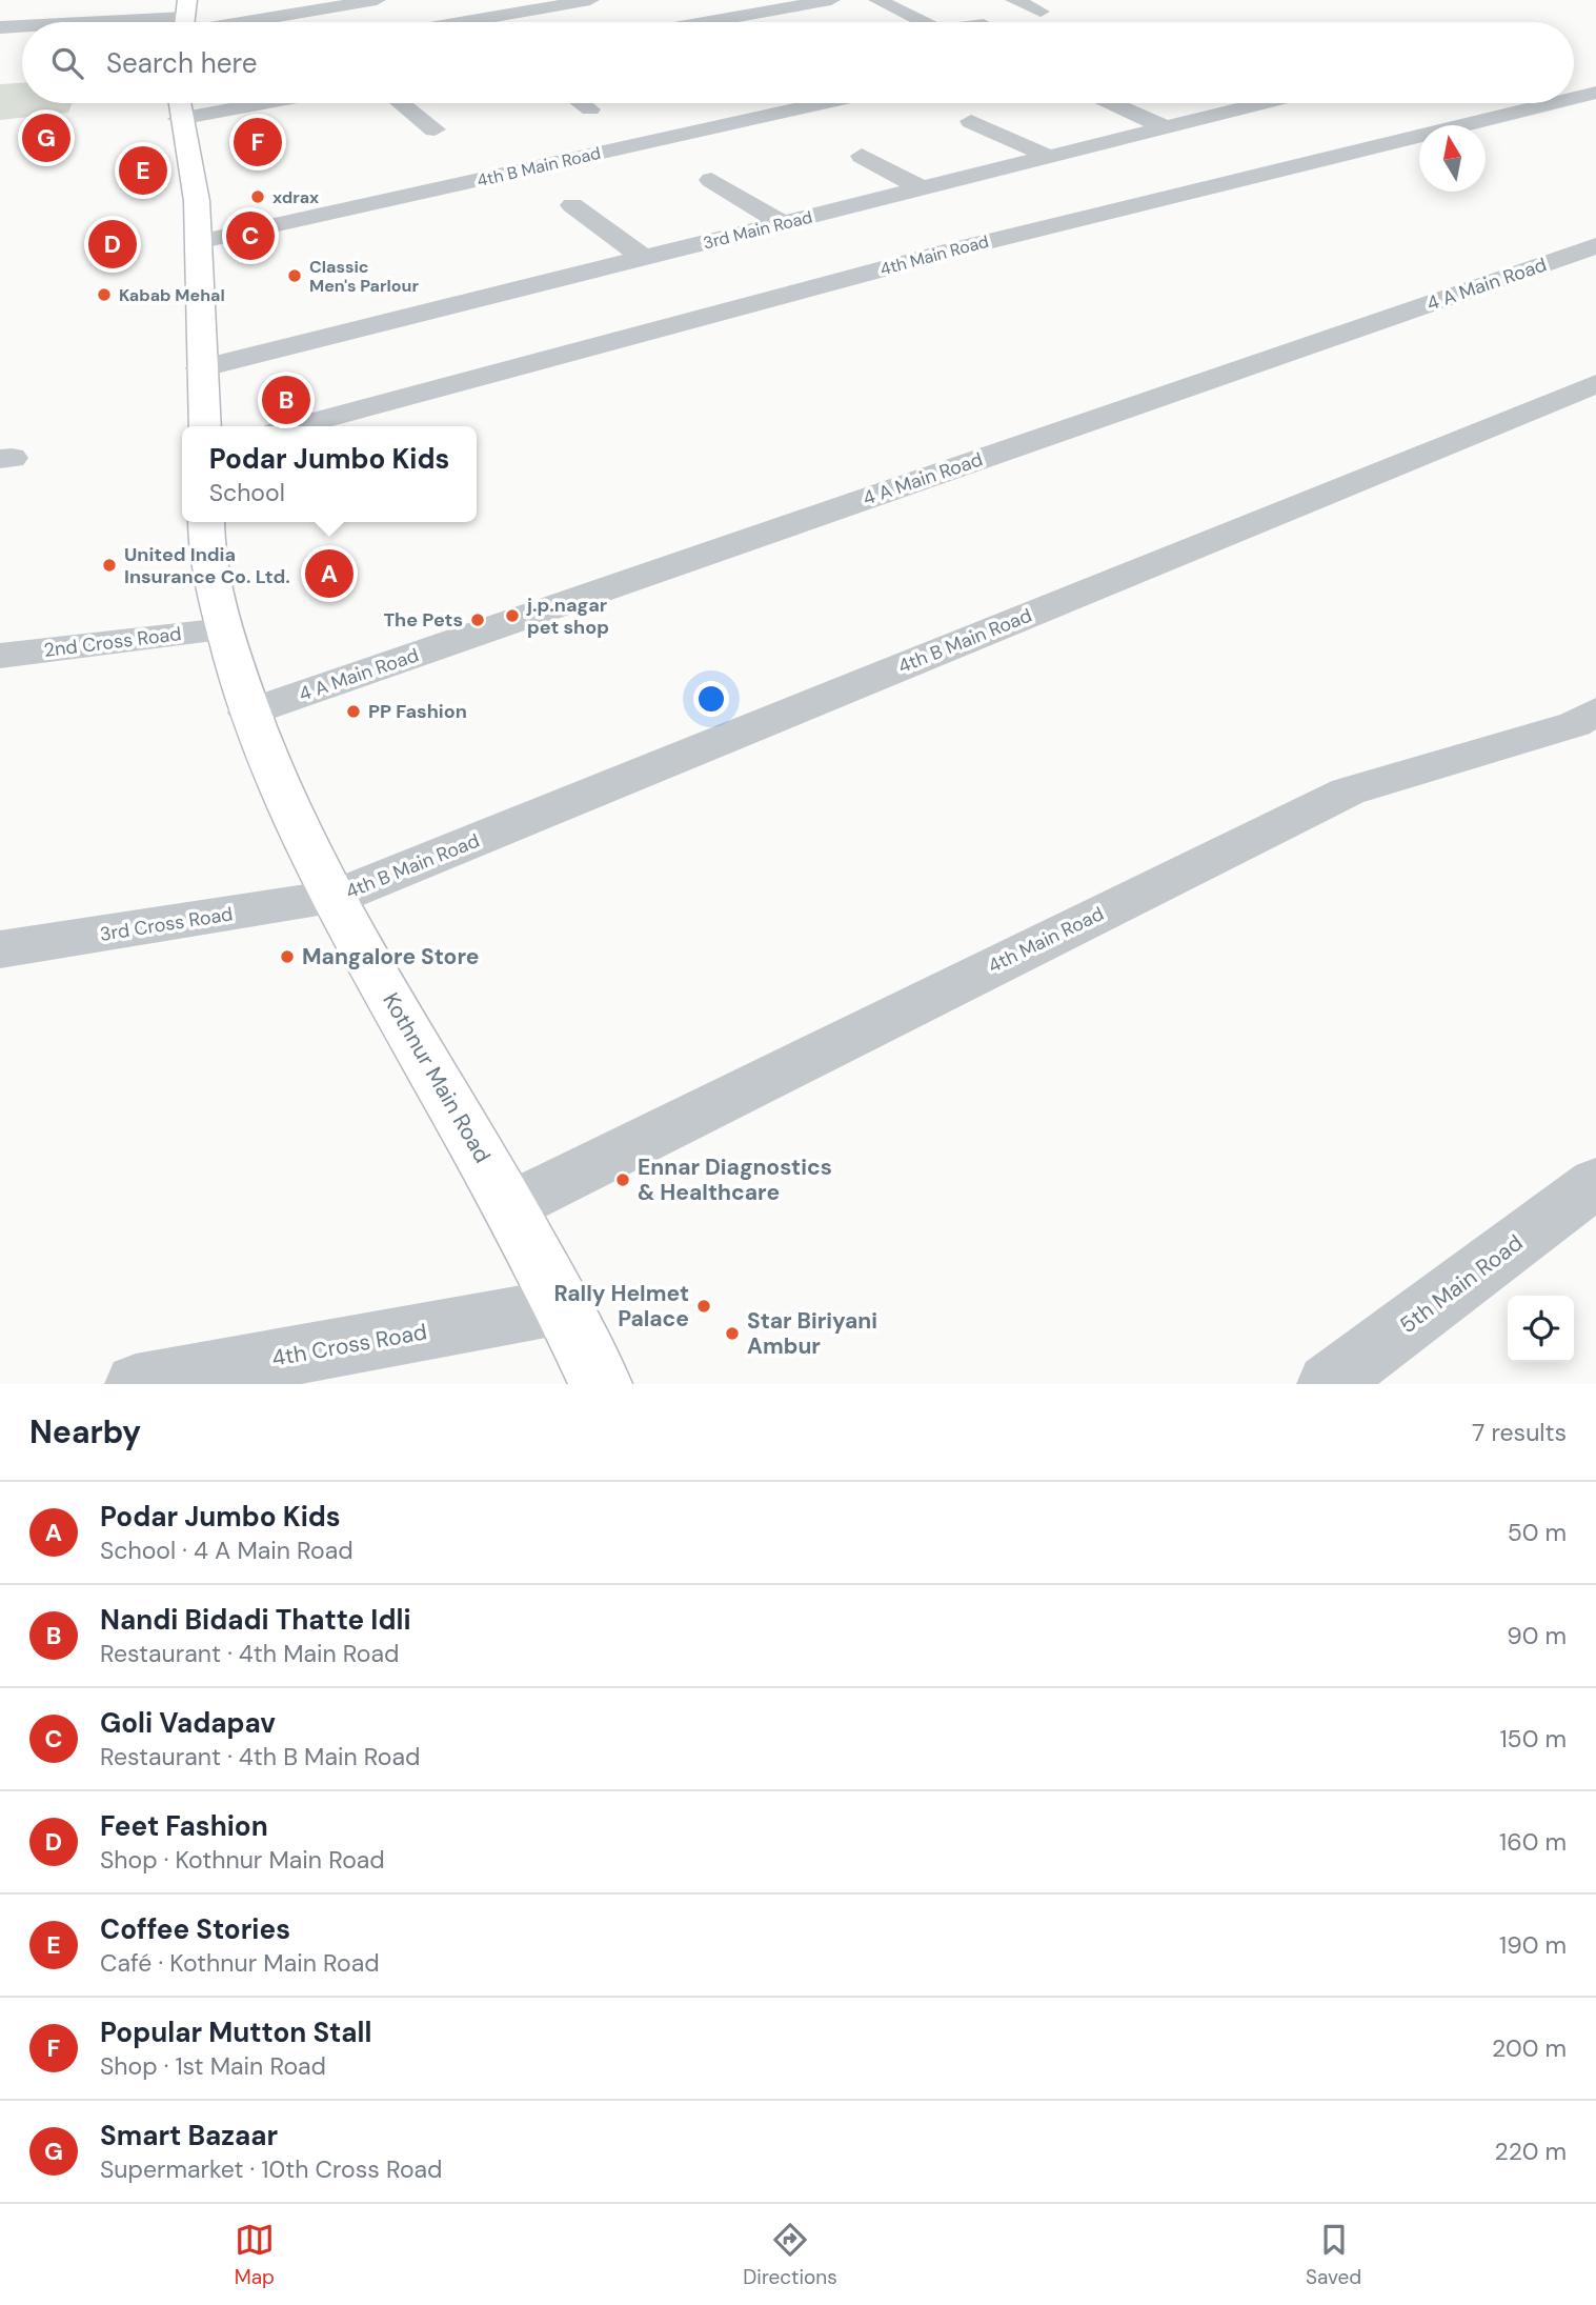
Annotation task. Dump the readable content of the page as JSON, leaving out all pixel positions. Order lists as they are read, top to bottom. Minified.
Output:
{"streets":{"main road":["Kothnur Main Road"],"street":["4th B Main Road","3rd Main Road","4th Main Road","4 A Main Road","2nd Cross Road","3rd Cross Road","5th Main Road","4th Cross Road"]},"crossings":[["4th B Main Road","3rd Cross Road"],["4th B Main Road","Kothnur Main Road"],["4th Main Road","Kothnur Main Road"],["4 A Main Road","Kothnur Main Road"],["2nd Cross Road","Kothnur Main Road"],["3rd Cross Road","Kothnur Main Road"],["Kothnur Main Road","4th Cross Road"]],"places":["xdrax","Classic Men's Parlour","Kabab Mehal","United India Insurance Co. Ltd.","j.p.nagar pet shop","The Pets","PP Fashion","Mangalore Store","Ennar Diagnostics & Healthcare","Rally Helmet Palace","Star Biriyani Ambur"],"north":"top","page":{"search":"Search here","pins":["G","F","E","C","D","B","A"],"popup":["Podar Jumbo Kids","School"],"heading":["Nearby","7 results"],"list":[{"mark":"A","name":"Podar Jumbo Kids","note":"School · 4 A Main Road","value":"50 m"},{"mark":"B","name":"Nandi Bidadi Thatte Idli","note":"Restaurant · 4th Main Road","value":"90 m"},{"mark":"C","name":"Goli Vadapav","note":"Restaurant · 4th B Main Road","value":"150 m"},{"mark":"D","name":"Feet Fashion","note":"Shop · Kothnur Main Road","value":"160 m"},{"mark":"E","name":"Coffee Stories","note":"Café · Kothnur Main Road","value":"190 m"},{"mark":"F","name":"Popular Mutton Stall","note":"Shop · 1st Main Road","value":"200 m"},{"mark":"G","name":"Smart Bazaar","note":"Supermarket · 10th Cross Road","value":"220 m"}],"nav":["Map","Directions","Saved"]}}
